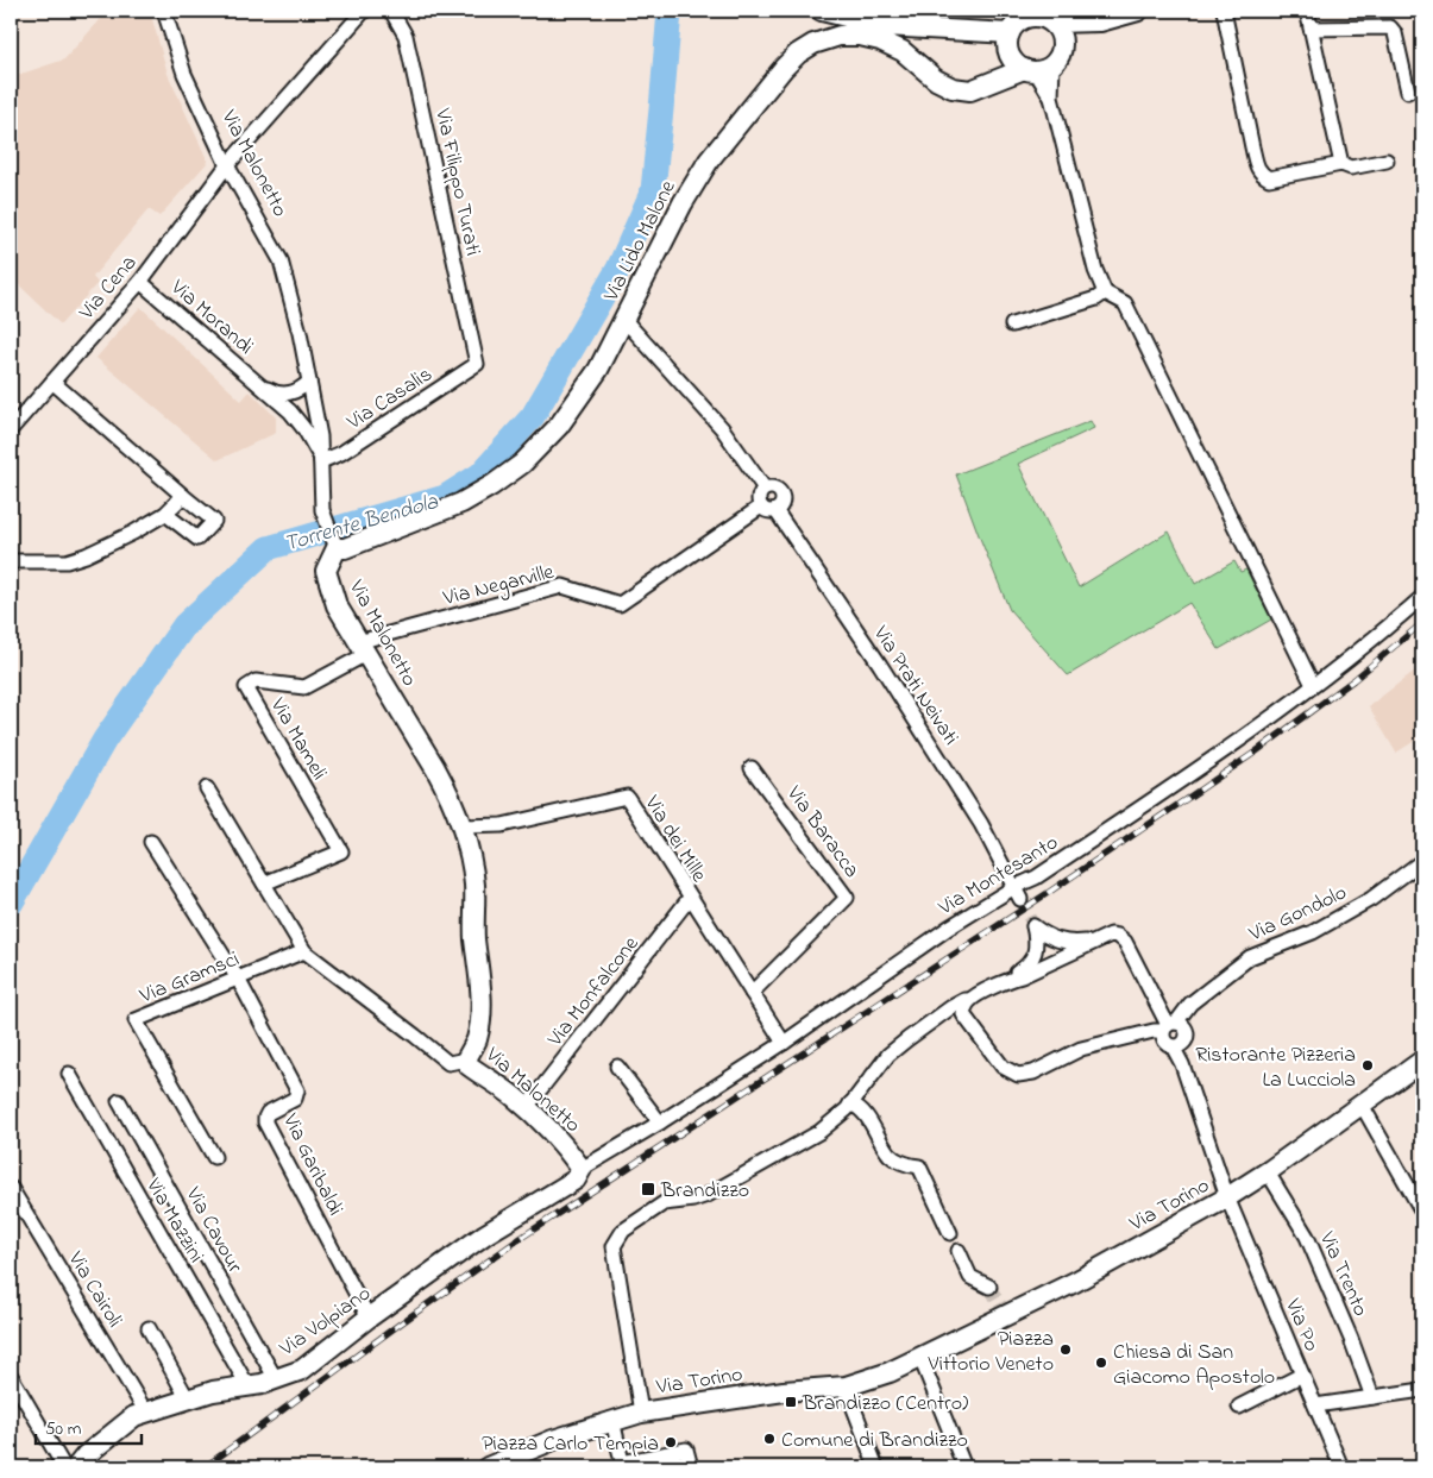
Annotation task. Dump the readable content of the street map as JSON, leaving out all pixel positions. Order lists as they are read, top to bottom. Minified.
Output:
{"streets":{"street":["Via Malonetto","Via Filippo Turati","Via Lido Malone","Via Cena","Via Morandi","Via Casalis","Via Negarville","Via Prati Neivati","Via Mameli","Via Baracca","Via dei Mille","Via Montesanto","Via Gondolo","Via Gramsci","Via Monfalcone","Via Garibaldi","Via Torino","Via Mazzini","Via Cavour","Via Trento","Via Cairoli","Via Volpiano","Via Po"]},"crossings":[["Via Malonetto","Via Lido Malone"],["Via Malonetto","Via Cena"],["Via Malonetto","Via Morandi"],["Via Malonetto","Via Casalis"],["Via Malonetto","Via Negarville"],["Via Malonetto","Via Mameli"],["Via Malonetto","Via dei Mille"],["Via Malonetto","Via Montesanto"],["Via Malonetto","Via Monfalcone"],["Via Malonetto","Via Volpiano"],["Via Filippo Turati","Via Casalis"],["Via Cena","Via Morandi"],["Via Morandi","Via Casalis"],["Via Negarville","Via Prati Neivati"],["Via Negarville","Via Mameli"],["Via Prati Neivati","Via Montesanto"],["Via Baracca","Via dei Mille"],["Via dei Mille","Via Montesanto"],["Via dei Mille","Via Monfalcone"],["Via Montesanto","Via Volpiano"],["Via Gondolo","Via Torino"],["Via Gondolo","Via Po"],["Via Gramsci","Via Garibaldi"],["Via Garibaldi","Via Volpiano"],["Via Torino","Via Trento"],["Via Torino","Via Po"],["Via Mazzini","Via Volpiano"],["Via Cavour","Via Volpiano"],["Via Cairoli","Via Volpiano"]],"water":["Torrente Bendola"],"places":{"other":["Ristorante Pizzeria La Lucciola","Piazza Vittorio Veneto","Chiesa di San Giacomo Apostolo","Comune di Brandizzo","Piazza Carlo Tempia"],"transit":["Brandizzo","Brandizzo (Centro)"]},"scale_bar":"50 m"}
